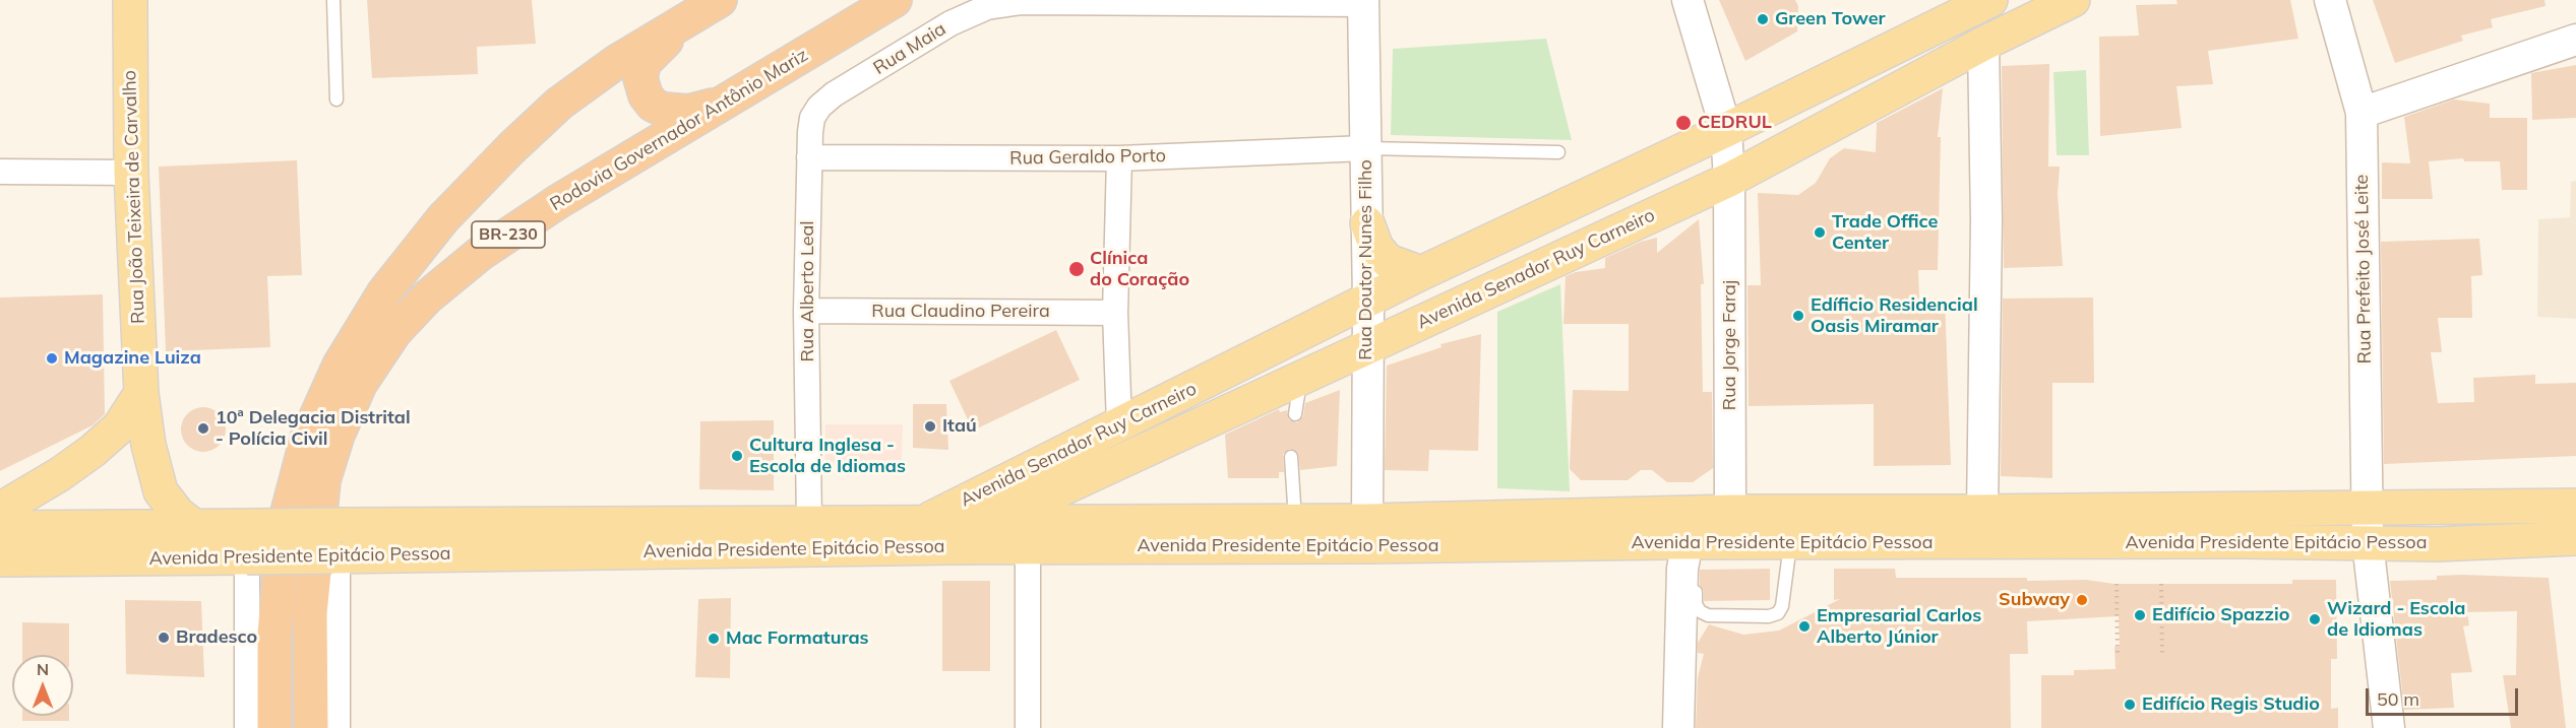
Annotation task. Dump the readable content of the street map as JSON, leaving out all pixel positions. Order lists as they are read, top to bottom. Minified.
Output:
{"streets":{"highway":["Rodovia Governador Antônio Mariz","BR-230"],"main road":["Rua João Teixeira de Carvalho","Avenida Senador Ruy Carneiro","Avenida Presidente Epitácio Pessoa"],"street":["Rua Maia","Rua Geraldo Porto","Rua Doutor Nunes Filho","Rua Prefeito José Leite","Rua Alberto Leal","Rua Claudino Pereira","Rua Jorge Faraj"]},"crossings":[["Rua Maia","Rua Doutor Nunes Filho"],["Rua Maia","Rua Alberto Leal"],["Rua Geraldo Porto","Rua Doutor Nunes Filho"],["Rua Geraldo Porto","Rua Alberto Leal"],["Rua João Teixeira de Carvalho","Avenida Presidente Epitácio Pessoa"],["Rua Doutor Nunes Filho","Avenida Senador Ruy Carneiro"],["Rua Doutor Nunes Filho","Avenida Presidente Epitácio Pessoa"],["Avenida Senador Ruy Carneiro","Rua Jorge Faraj"],["Avenida Senador Ruy Carneiro","Avenida Presidente Epitácio Pessoa"],["Rua Prefeito José Leite","Avenida Presidente Epitácio Pessoa"],["Rua Alberto Leal","Rua Claudino Pereira"],["Rua Alberto Leal","Avenida Presidente Epitácio Pessoa"],["Rua Jorge Faraj","Avenida Presidente Epitácio Pessoa"]],"places":["Green Tower","CEDRUL","Trade Office Center","Clínica do Coração","Edíficio Residencial Oasis Miramar","Magazine Luiza","Itaú","10ª Delegacia Distrital - Polícia Civil","Cultura Inglesa - Escola de Idiomas","Subway","Edifício Spazzio","Wizard - Escola de Idiomas","Empresarial Carlos Alberto Júnior","Bradesco","Mac Formaturas","Edifício Regis Studio"],"scale_bar":"50 m","north":"top"}
